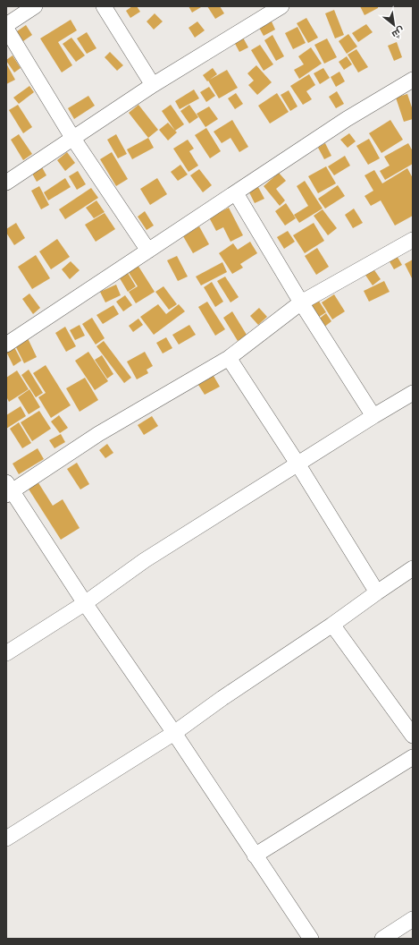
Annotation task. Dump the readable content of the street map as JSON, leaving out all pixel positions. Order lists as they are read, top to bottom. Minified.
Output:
{"north":"bottom right"}
